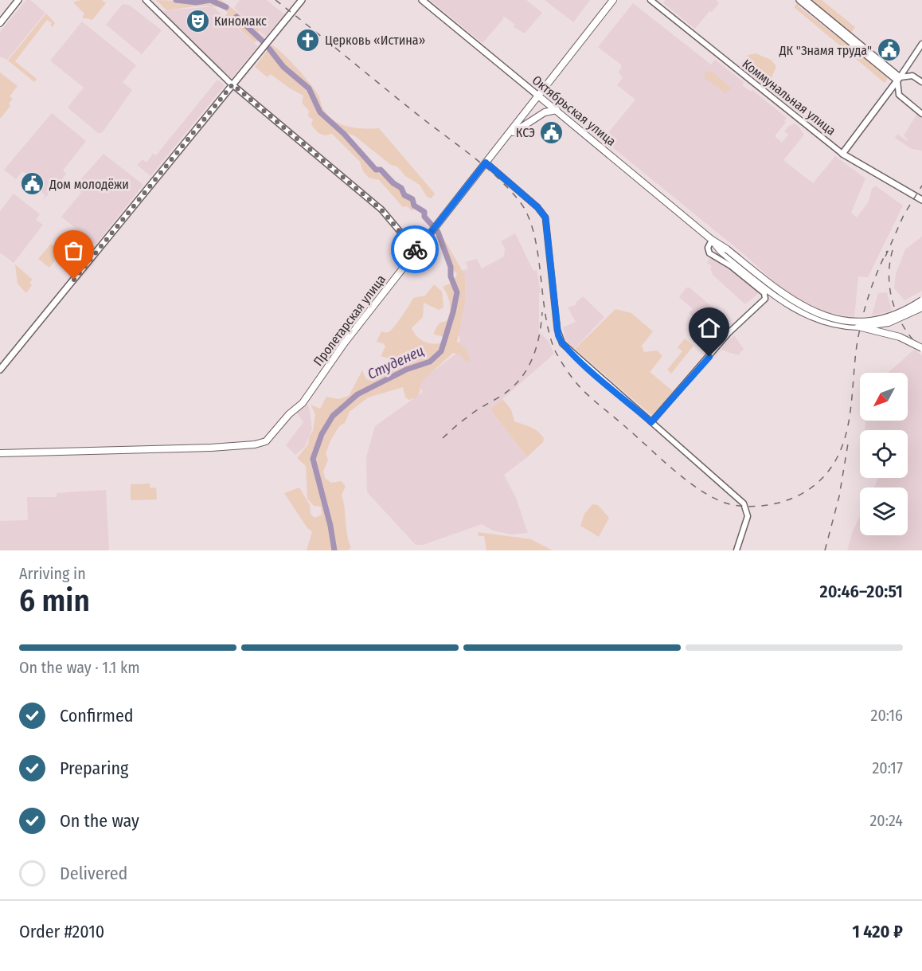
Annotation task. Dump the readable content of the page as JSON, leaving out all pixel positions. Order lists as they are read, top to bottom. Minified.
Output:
{"streets":{"main road":["Коммунальная улица","Октябрьская улица","Пролетарская улица"]},"crossings":[["Октябрьская улица","Пролетарская улица"]],"water":["Студенец"],"places":{"theatre":["Киномакс"],"church":["Церковь «Истина»"],"public building":["ДК \"Знамя труда\"","КСЭ","Дом молодёжи"]},"north":"bottom left","page":{"heading":["6 min","Arriving in","20:46–20:51"],"panel":["Order #2010","1 420 ₽"],"bar":"On the way · 1.1 km","list":[["Confirmed","20:16"],["Preparing","20:17"],["On the way","20:24"],"Delivered"]}}
